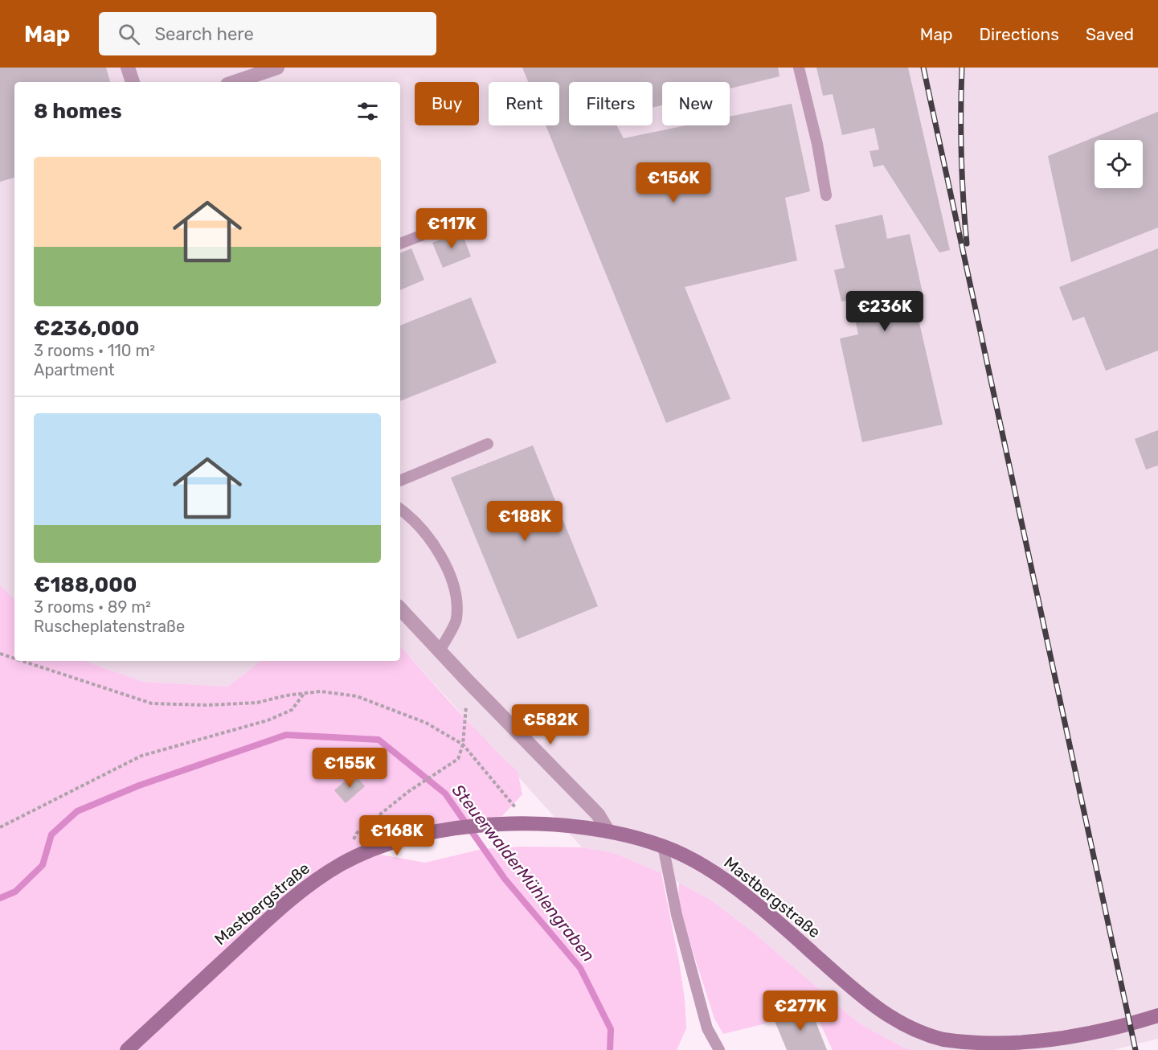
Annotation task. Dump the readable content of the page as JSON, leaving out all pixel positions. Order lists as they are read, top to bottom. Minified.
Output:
{"streets":{"main road":["Mastbergstraße"]},"water":["SteuerwalderMühlengraben"],"page":{"header":"Map","search":"Search here","nav":["Map","Directions","Saved"],"chip":["Buy","Rent","Filters","New"],"heading":"8 homes","list":[{"name":"€236,000","note":"3 rooms · 110 m² · Apartment"},{"name":"€188,000","note":"3 rooms · 89 m² · Ruscheplatenstraße"}],"price":["€156K","€117K","€236K","€188K","€582K","€155K","€168K","€277K"]}}
